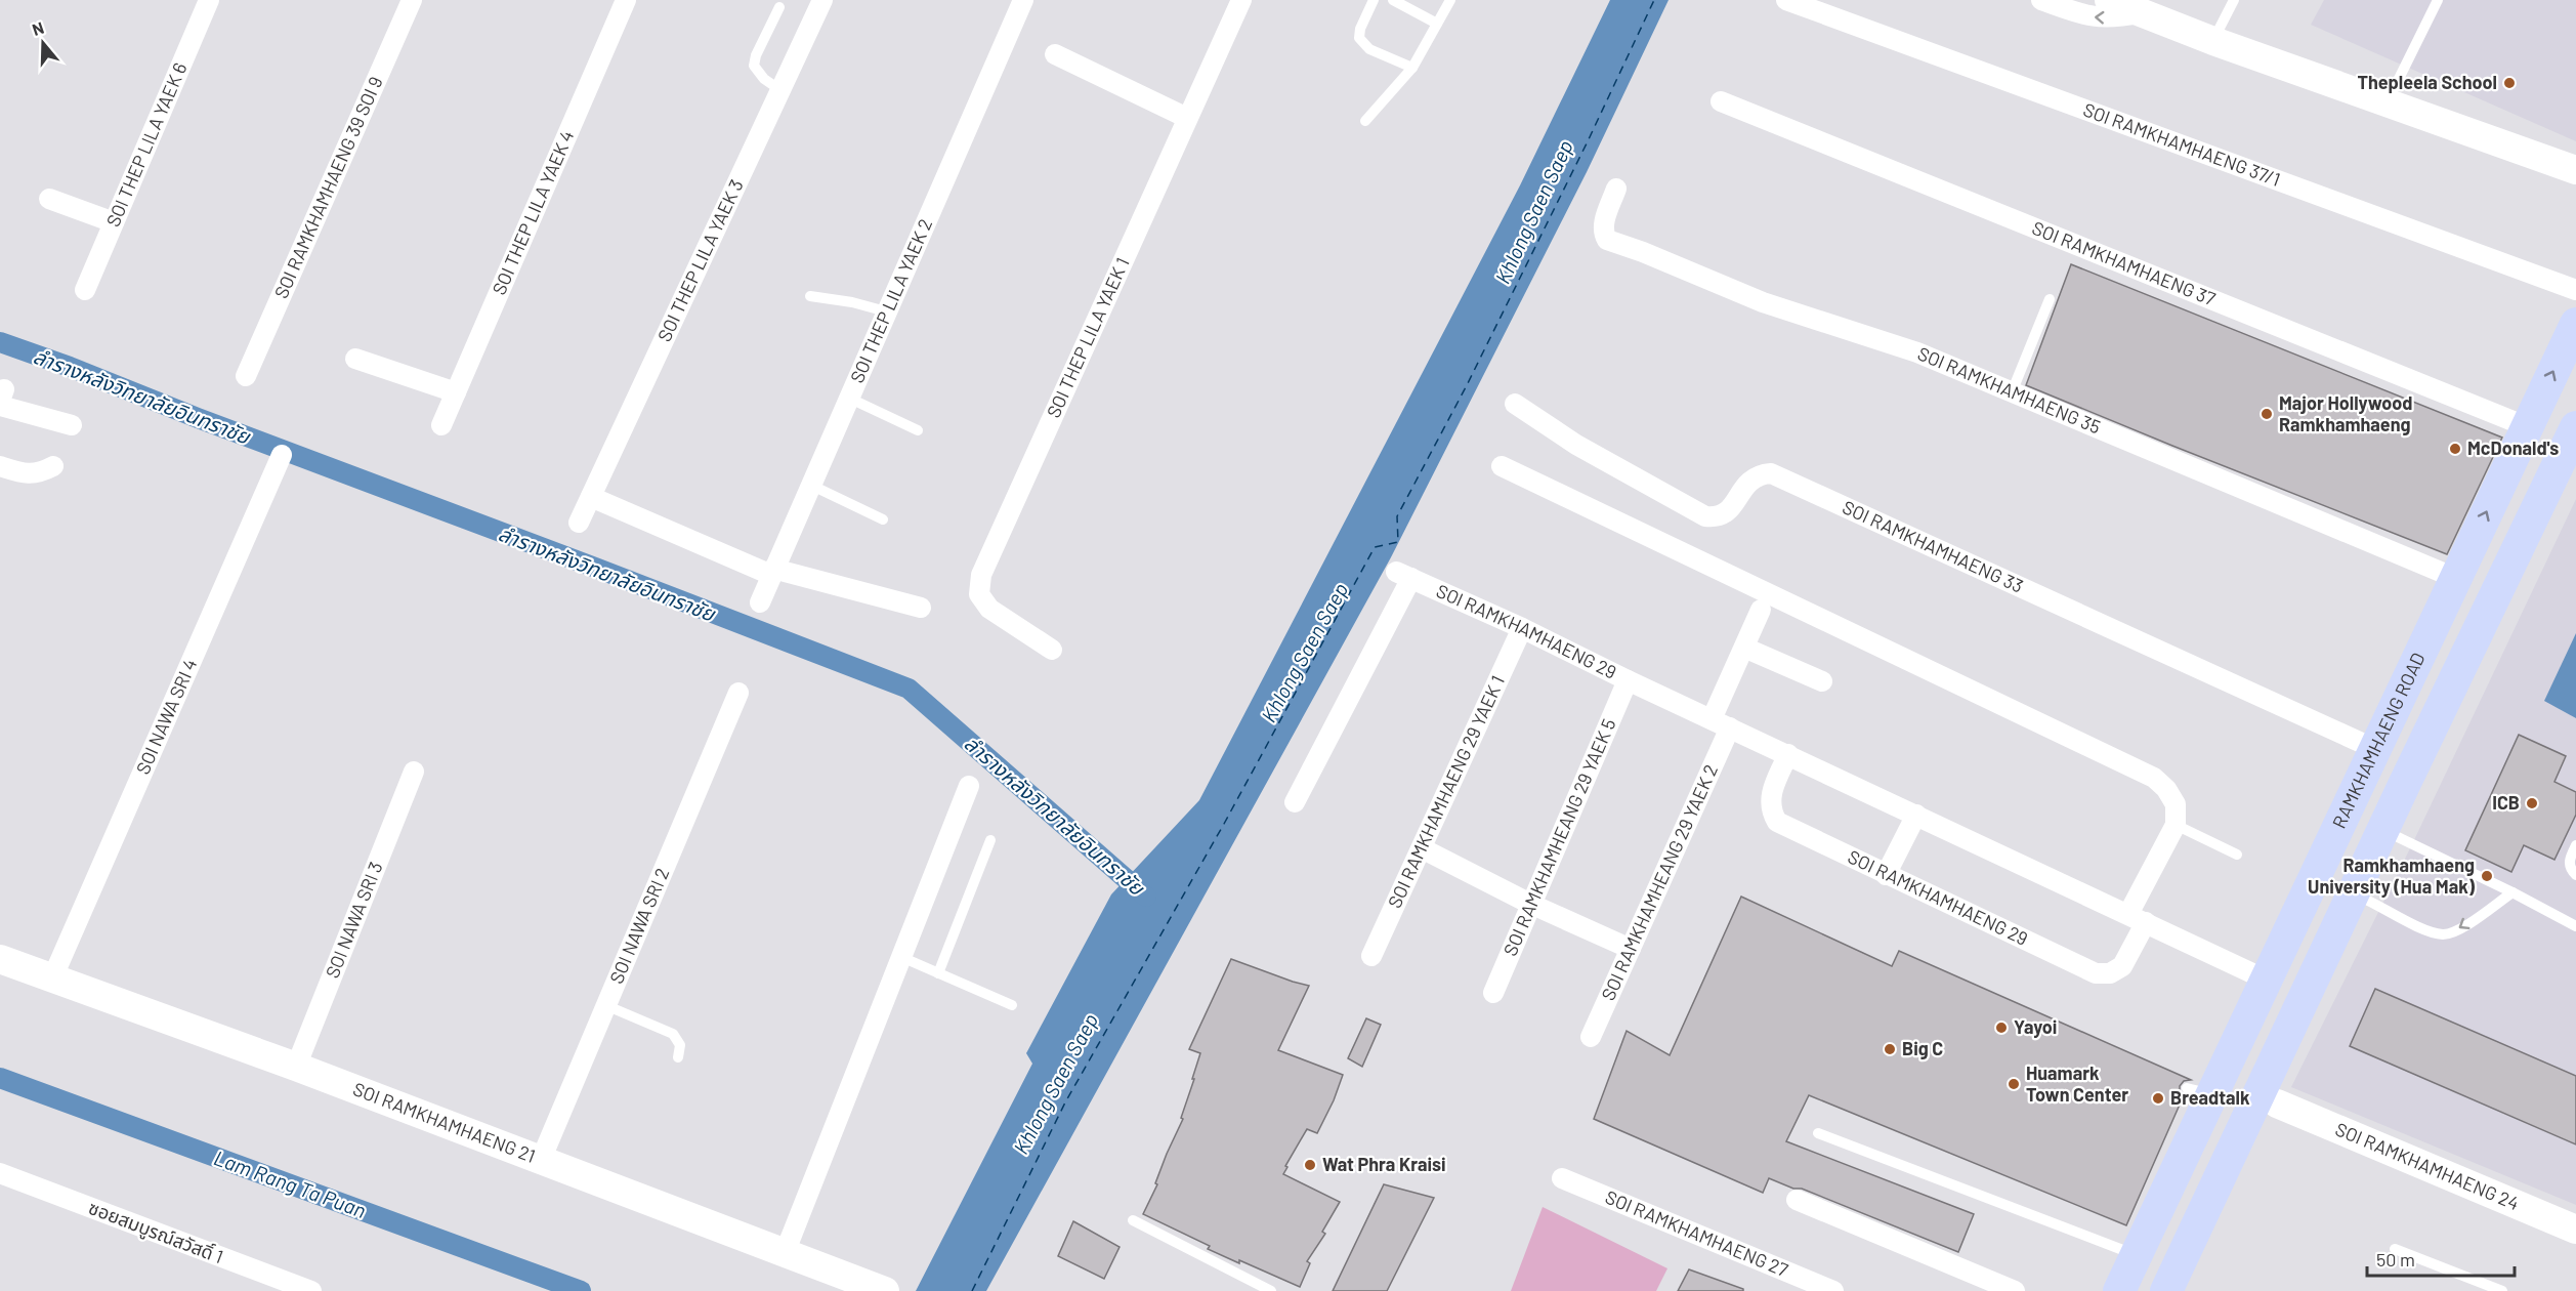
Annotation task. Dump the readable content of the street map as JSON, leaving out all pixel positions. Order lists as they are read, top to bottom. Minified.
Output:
{"streets":{"main road":["RAMKHAMHAENG ROAD"],"street":["SOI THEP LILA YAEK 6","SOI RAMKHAMHAENG 37/1","SOI RAMKHAMHAENG 39 SOI 9","SOI THEP LILA YAEK 4","SOI THEP LILA YAEK 3","SOI RAMKHAMHAENG 37","SOI THEP LILA YAEK 2","SOI THEP LILA YAEK 1","SOI RAMKHAMHAENG 35","SOI RAMKHAMHAENG 33","SOI RAMKHAMHAENG 29","SOI NAWA SRI 4","SOI RAMKHAMHAENG 29 YAEK 1","SOI RAMKHAMHEANG 29 YAEK 5","SOI RAMKHAMHEANG 29 YAEK 2","SOI NAWA SRI 3","SOI NAWA SRI 2","SOI RAMKHAMHAENG 21","SOI RAMKHAMHAENG 24","ซอยสมบูรณ์สวัสดิ์ 1","SOI RAMKHAMHAENG 27"]},"crossings":[["SOI RAMKHAMHAENG 37","RAMKHAMHAENG ROAD"],["SOI RAMKHAMHAENG 35","RAMKHAMHAENG ROAD"],["SOI RAMKHAMHAENG 33","RAMKHAMHAENG ROAD"],["SOI RAMKHAMHAENG 29","RAMKHAMHAENG ROAD"],["SOI RAMKHAMHAENG 29","SOI RAMKHAMHAENG 29 YAEK 1"],["SOI RAMKHAMHAENG 29","SOI RAMKHAMHEANG 29 YAEK 5"],["SOI RAMKHAMHAENG 29","SOI RAMKHAMHEANG 29 YAEK 2"],["SOI NAWA SRI 4","SOI RAMKHAMHAENG 21"],["SOI NAWA SRI 3","SOI RAMKHAMHAENG 21"],["SOI NAWA SRI 2","SOI RAMKHAMHAENG 21"]],"water":["Khlong Saen Saep","ลำรางหลังวิทยาลัยอินทราชัย","Lam Rang Ta Puan"],"places":["Thepleela School","Major Hollywood Ramkhamhaeng","McDonald's","ICB","Ramkhamhaeng University (Hua Mak)","Yayoi","Big C","Huamark Town Center","Breadtalk","Wat Phra Kraisi"],"scale_bar":"50 m","north":"top"}
